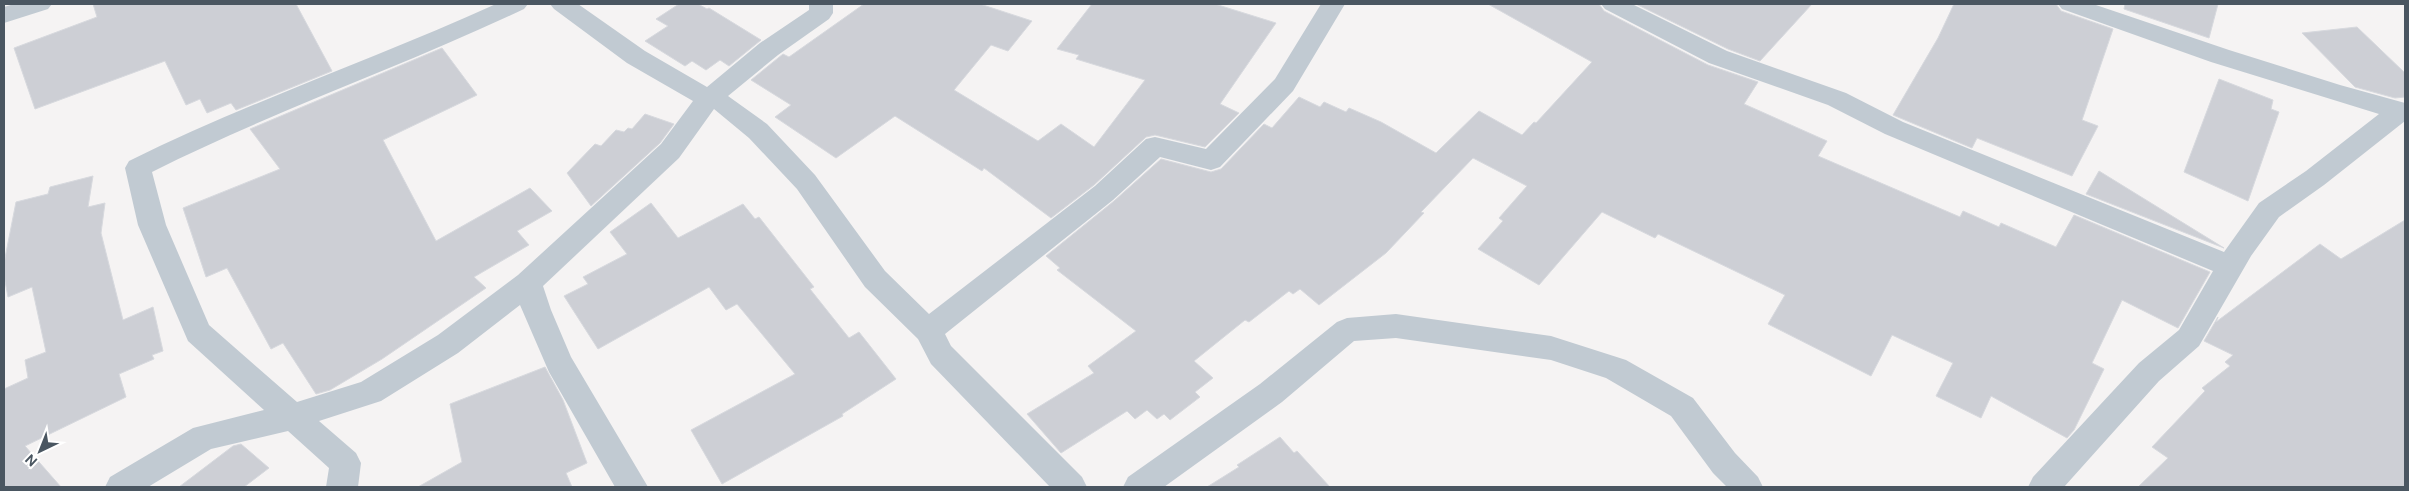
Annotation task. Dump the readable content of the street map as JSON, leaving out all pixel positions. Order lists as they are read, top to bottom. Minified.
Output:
{"north":"bottom left"}
